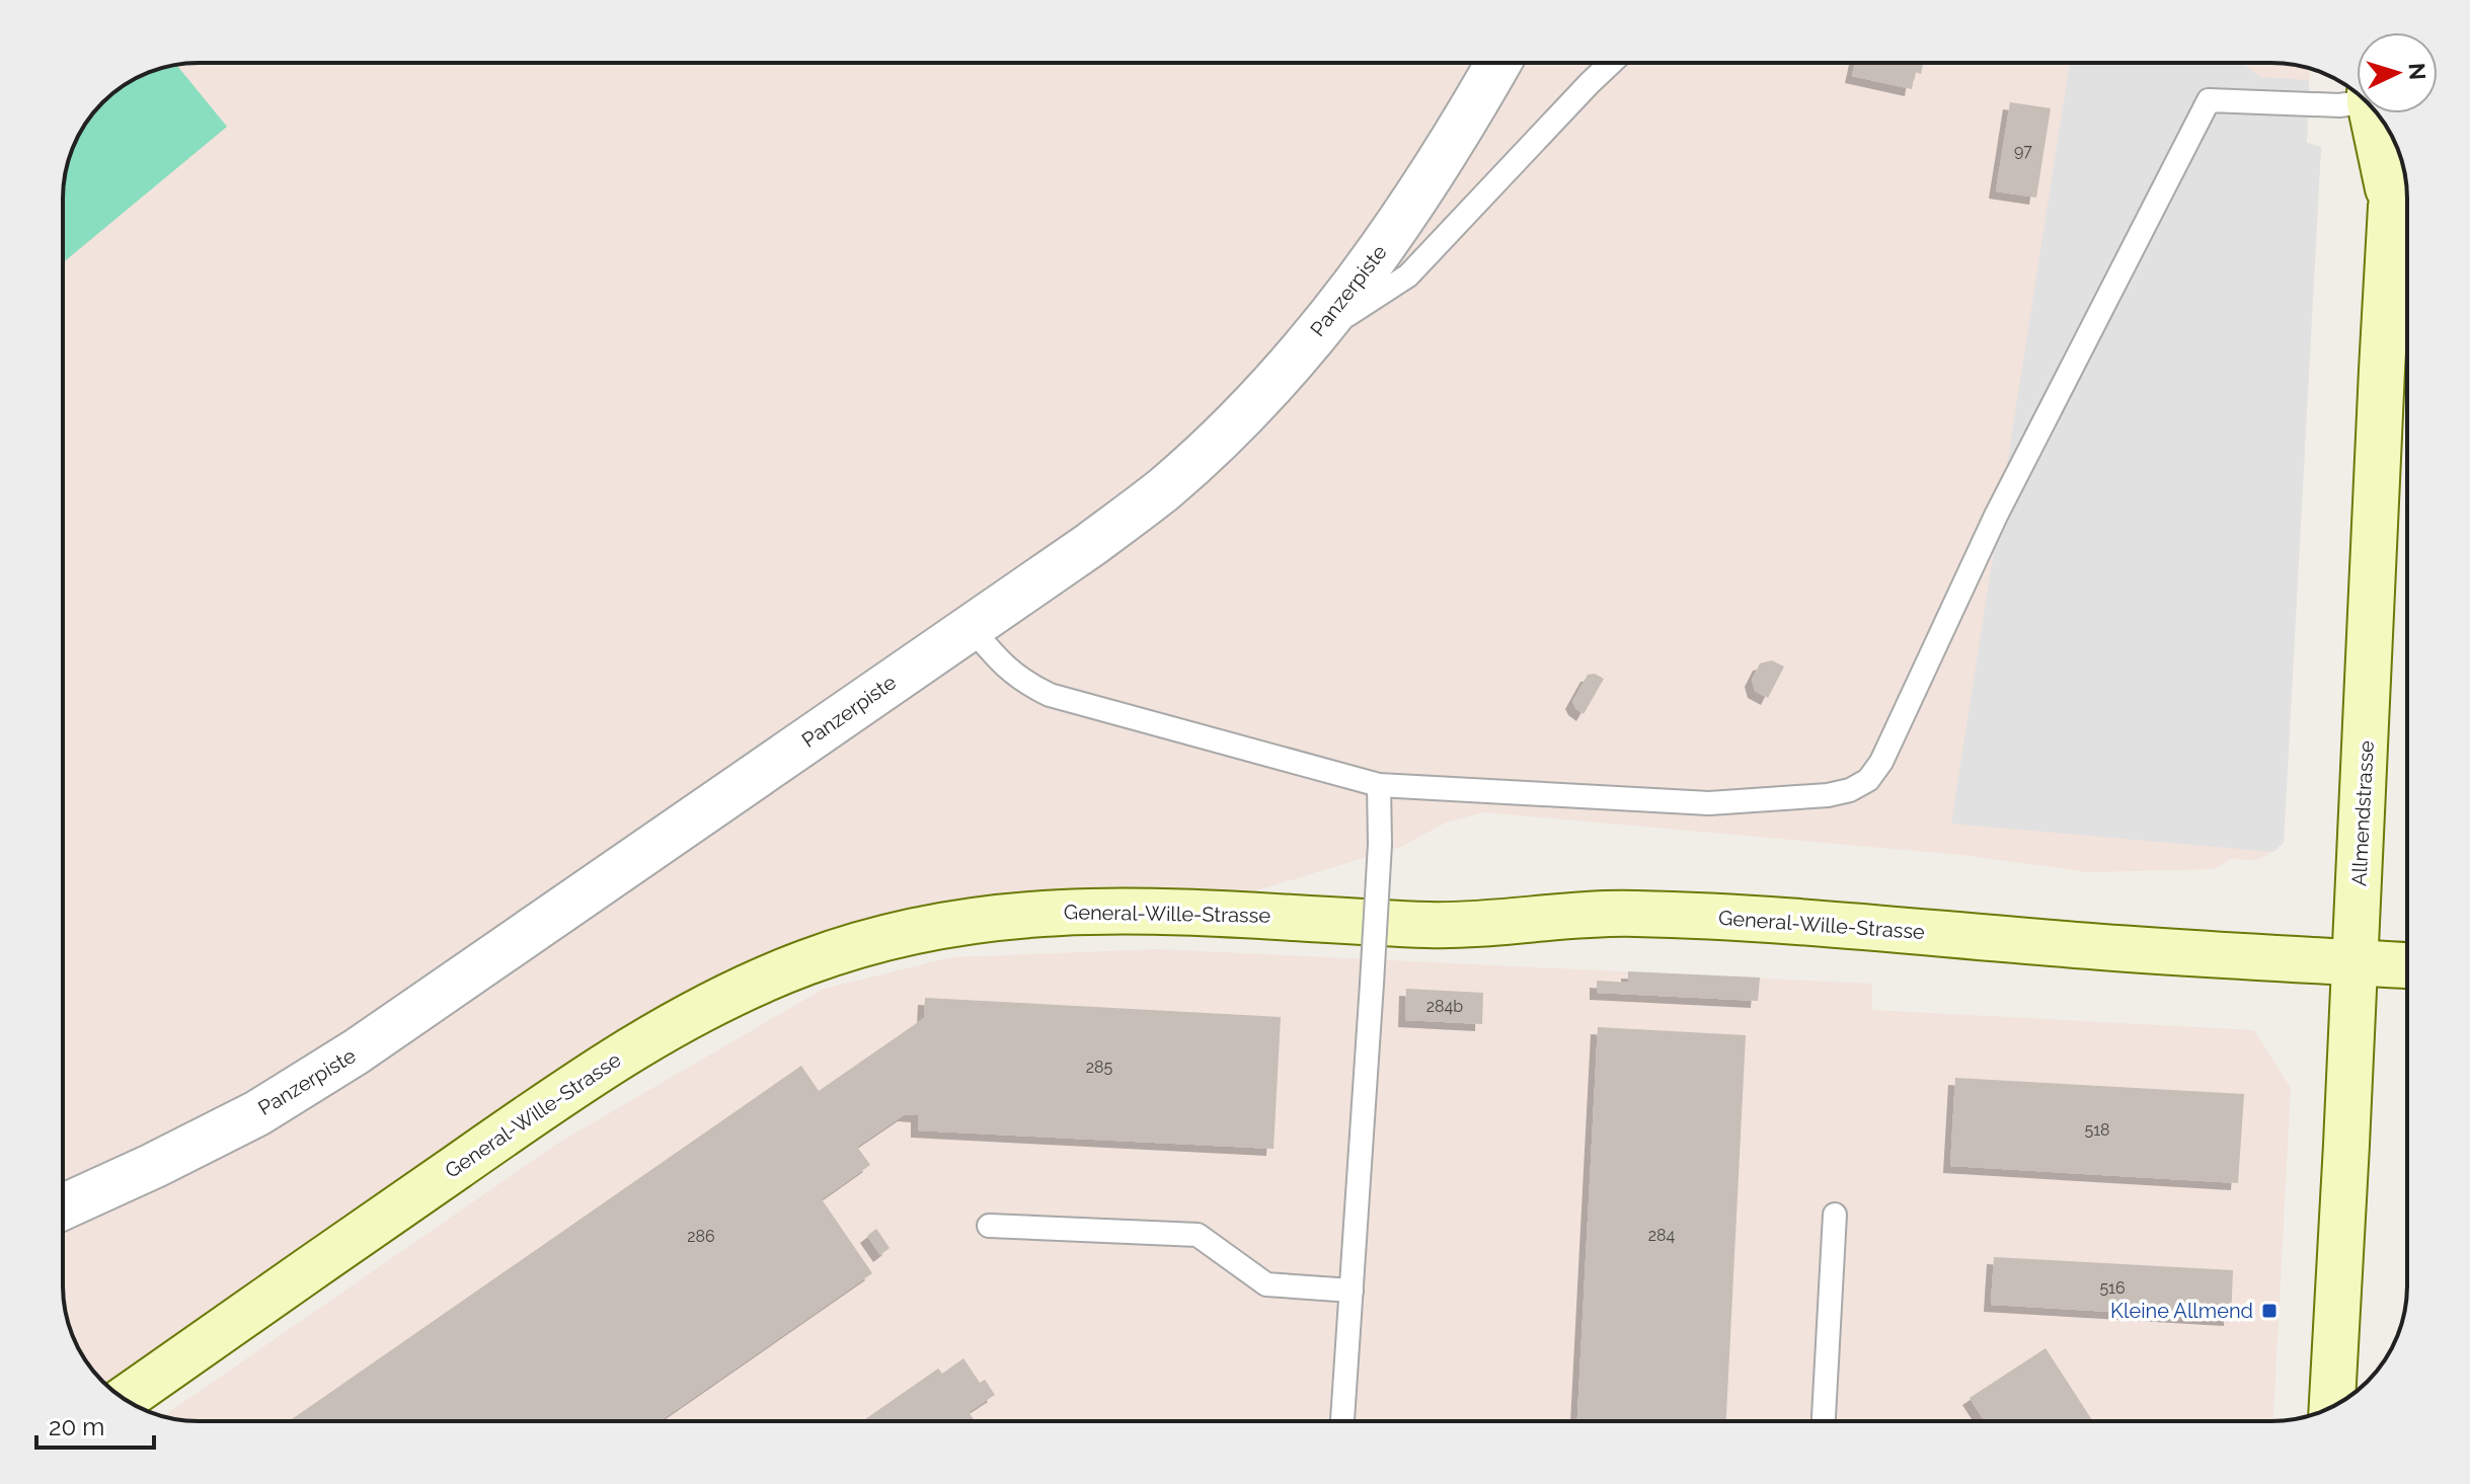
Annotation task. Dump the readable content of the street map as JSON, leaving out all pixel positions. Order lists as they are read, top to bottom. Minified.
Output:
{"streets":{"main road":["Allmendstrasse","General-Wille-Strasse"],"street":["Panzerpiste"]},"crossings":[["Allmendstrasse","General-Wille-Strasse"]],"places":{"transit":["Kleine Allmend"]},"house_numbers":["97","284b","285","518","284","286","516"],"scale_bar":"20 m","north":"right"}
